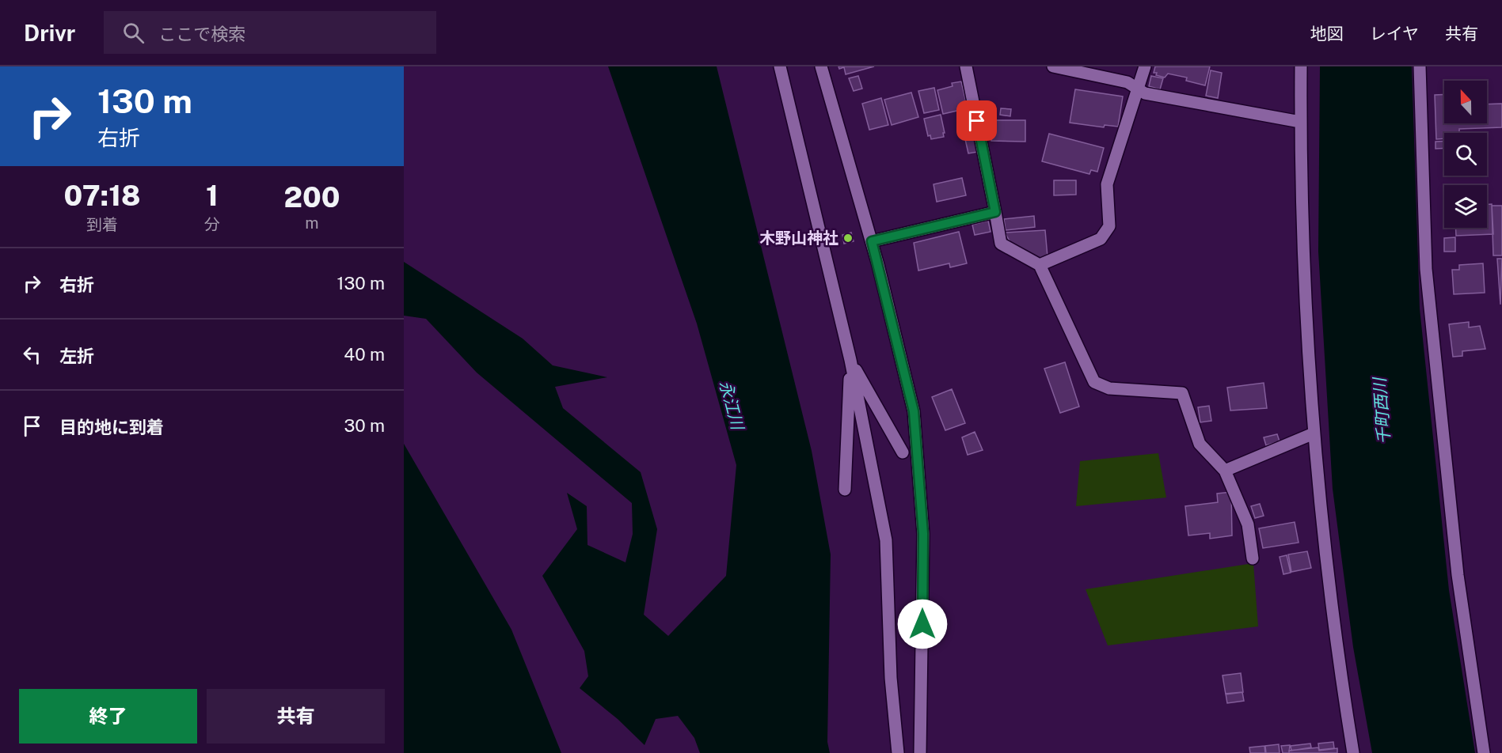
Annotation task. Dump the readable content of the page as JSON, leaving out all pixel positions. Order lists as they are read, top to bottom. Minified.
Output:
{"water":["永江川","千町西川"],"places":["木野山神社"],"north":"top","page":{"header":"Drivr","search":"ここで検索","nav":["地図","レイヤ","共有"],"turn":["130 m","右折"],"eta":["07:18","到着","1","分","200","m"],"list":[{"name":"右折","value":"130 m"},{"name":"左折","value":"40 m"},{"name":"目的地に到着","value":"30 m"}],"buttons":["終了","共有"]}}
